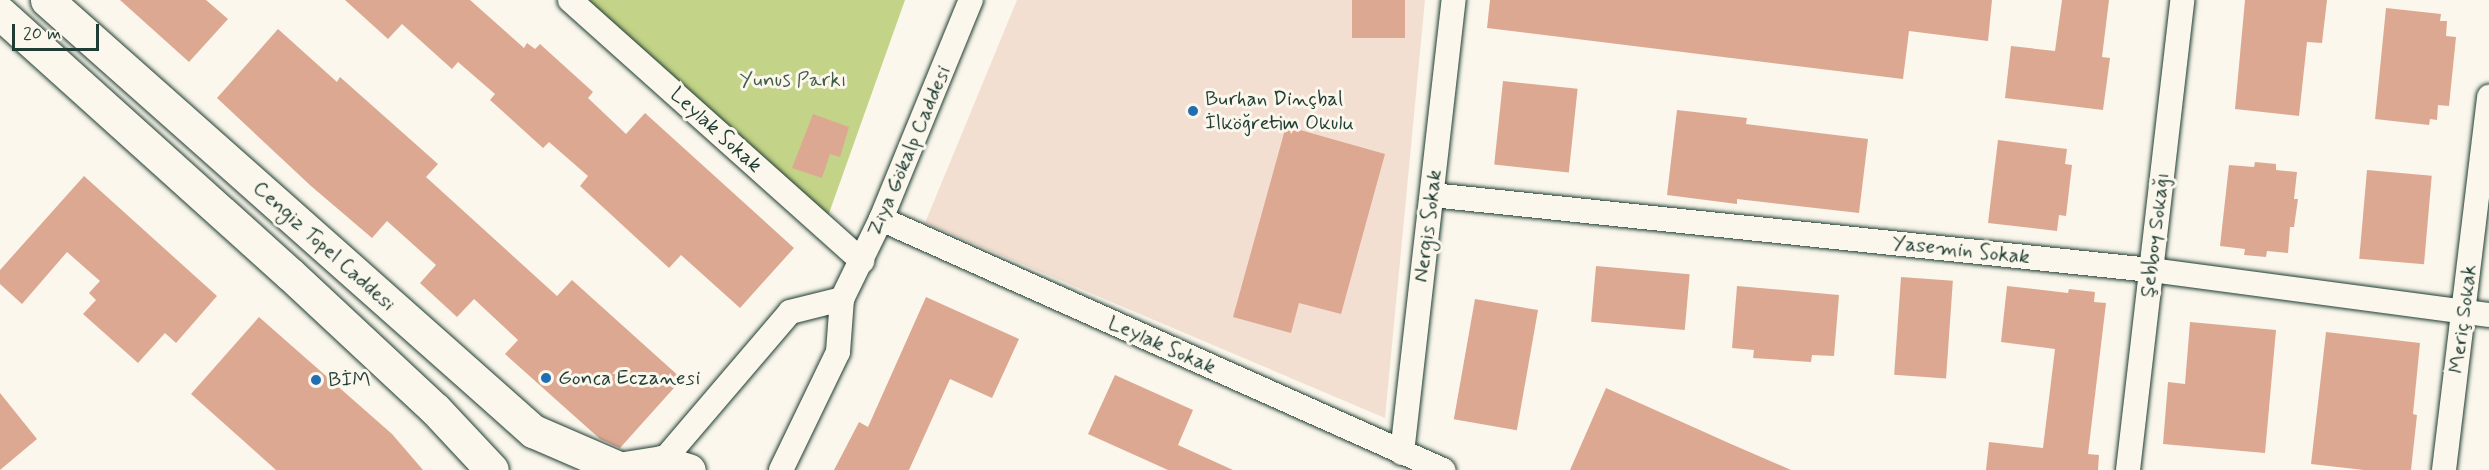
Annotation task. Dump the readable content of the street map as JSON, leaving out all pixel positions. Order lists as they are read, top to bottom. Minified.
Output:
{"streets":{"main road":["Cengiz Topel Caddesi"],"street":["Leylak Sokak","Ziya Gökalp Caddesi","Nergis Sokak","Şebboy Sokağı","Yasemin Sokak","Meriç Sokak"]},"crossings":[["Leylak Sokak","Ziya Gökalp Caddesi"],["Leylak Sokak","Nergis Sokak"],["Nergis Sokak","Yasemin Sokak"],["Şebboy Sokağı","Yasemin Sokak"],["Yasemin Sokak","Meriç Sokak"]],"parks":["Yunus Parkı"],"places":["Burhan Dinçbal İlköğretim Okulu","Gonca Eczanesi","BİM"],"scale_bar":"20 m"}
